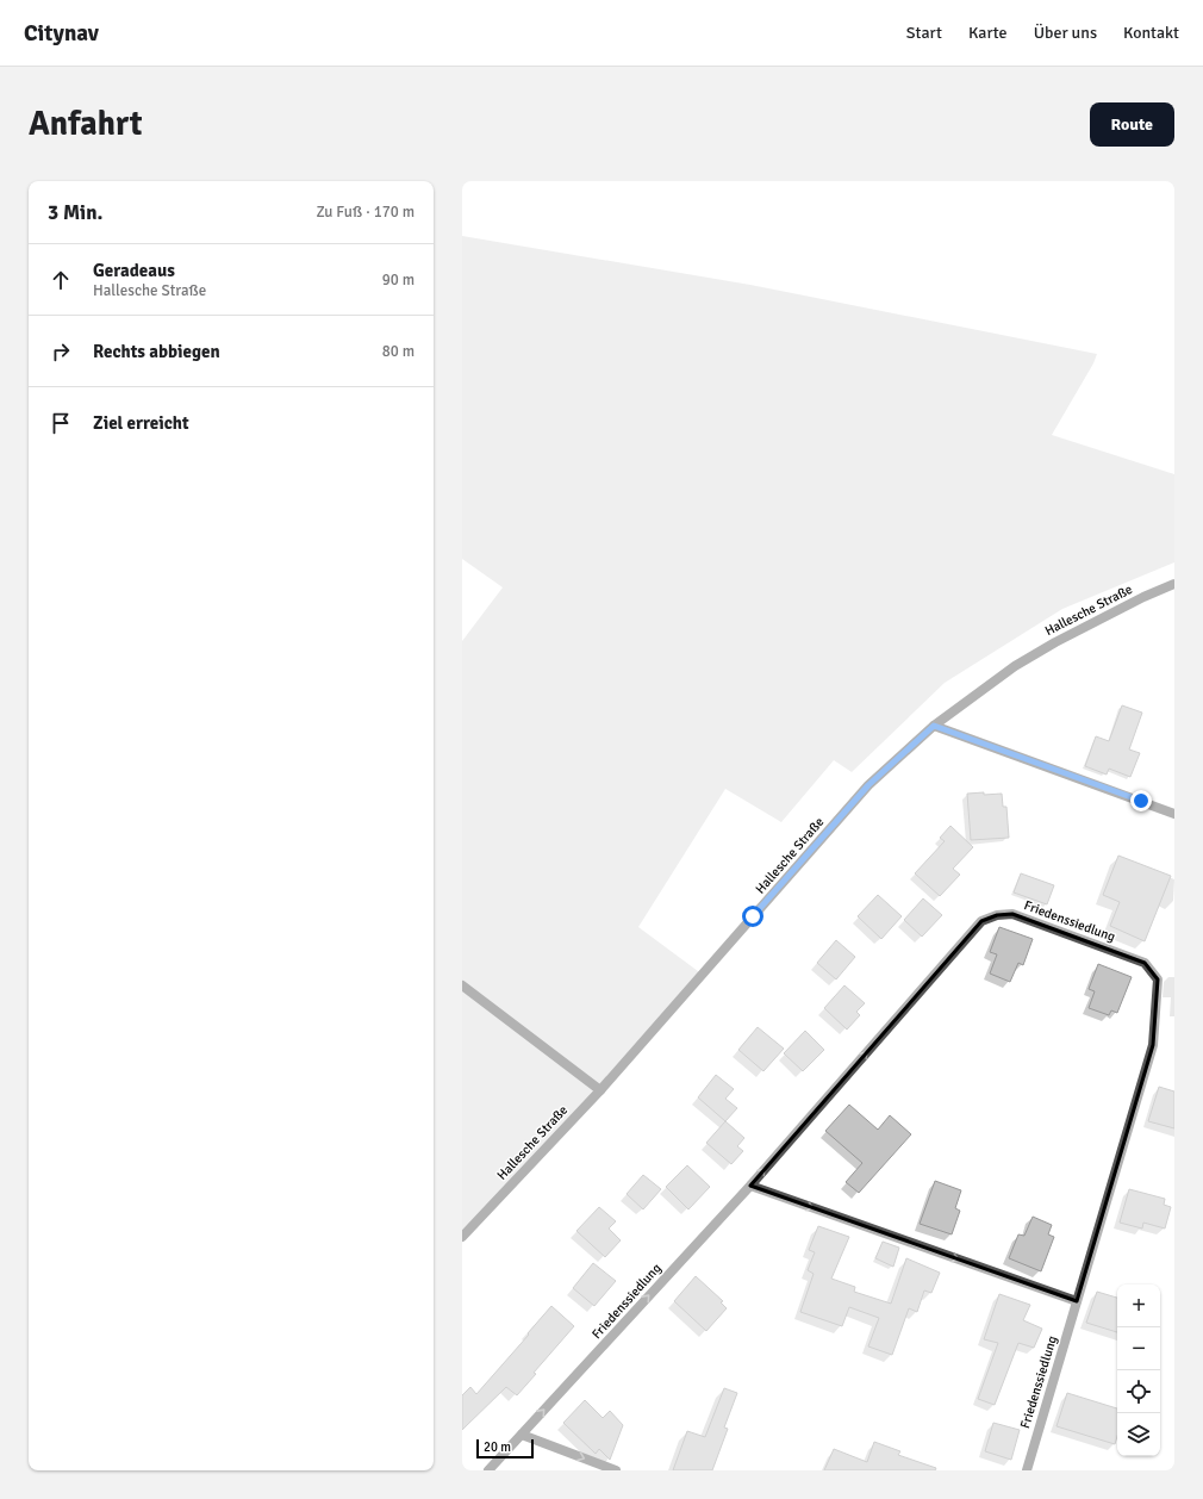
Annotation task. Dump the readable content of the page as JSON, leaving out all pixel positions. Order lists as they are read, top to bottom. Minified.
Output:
{"streets":{"street":["Hallesche Straße","Friedenssiedlung"]},"scale_bar":"20 m","page":{"header":"Citynav","nav":["Start","Karte","Über uns","Kontakt"],"buttons":"Route","title":"Anfahrt","heading":["3 Min.","Zu Fuß · 170 m"],"list":[["Geradeaus","Hallesche Straße","90 m"],["Rechts abbiegen","80 m"],"Ziel erreicht"],"map_buttons":["+","−"],"scale":"20 m"}}
